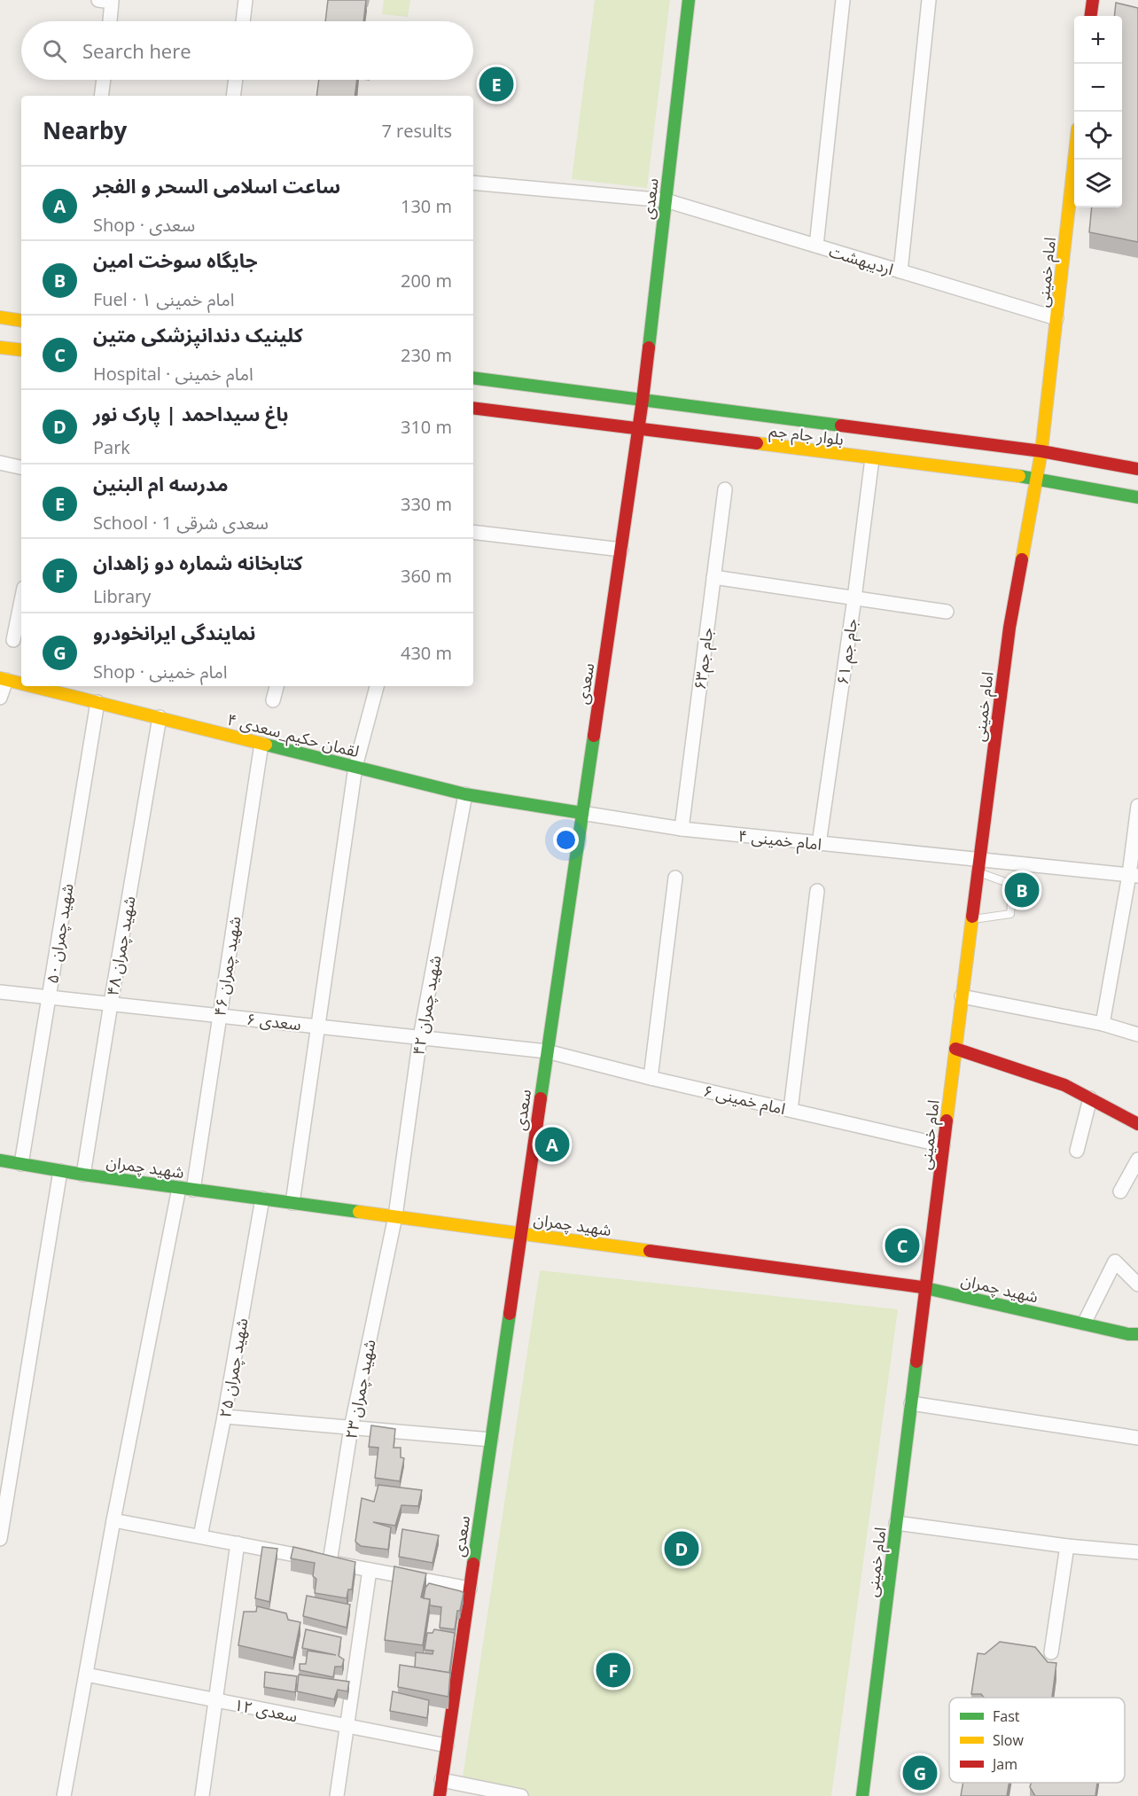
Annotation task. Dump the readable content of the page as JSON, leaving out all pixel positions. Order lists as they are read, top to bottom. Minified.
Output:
{"streets":{"main road":["سعدی","امام خمینی","بلوار جام جم","لقمان حکیم_سعدی ۴","شهید چمران"],"street":["اردیبهشت","جام جم ۶۱","جام جم۶۳","امام خمینی ۴","شهید چمران ۵۰","شهید چمران ۴۸","شهید چمران ۴۶","شهید چمران ۴۲","سعدی ۶","امام خمینی ۶","شهید چمران ۲۵","شهید چمران ۲۳","سعدی ۱۲"]},"crossings":[["سعدی","اردیبهشت"],["سعدی","بلوار جام جم"],["سعدی","لقمان حکیم_سعدی ۴"],["سعدی","امام خمینی ۴"],["سعدی","سعدی ۶"],["سعدی","امام خمینی ۶"],["سعدی","شهید چمران"],["سعدی","سعدی ۱۲"],["اردیبهشت","امام خمینی"],["امام خمینی","بلوار جام جم"],["امام خمینی","امام خمینی ۴"],["امام خمینی","امام خمینی ۶"],["امام خمینی","شهید چمران"],["بلوار جام جم","جام جم ۶۱"],["جام جم ۶۱","امام خمینی ۴"],["جام جم۶۳","امام خمینی ۴"],["لقمان حکیم_سعدی ۴","امام خمینی ۴"],["لقمان حکیم_سعدی ۴","شهید چمران ۵۰"],["لقمان حکیم_سعدی ۴","شهید چمران ۴۸"],["لقمان حکیم_سعدی ۴","شهید چمران ۴۶"],["لقمان حکیم_سعدی ۴","شهید چمران ۴۲"],["شهید چمران ۵۰","سعدی ۶"],["شهید چمران ۵۰","شهید چمران"],["شهید چمران ۴۸","سعدی ۶"],["شهید چمران ۴۸","شهید چمران"],["شهید چمران ۴۶","سعدی ۶"],["شهید چمران ۴۶","شهید چمران"],["شهید چمران ۴۲","سعدی ۶"],["شهید چمران ۴۲","شهید چمران"],["شهید چمران ۴۲","شهید چمران ۲۳"],["سعدی ۶","امام خمینی ۶"],["شهید چمران","شهید چمران ۲۵"],["شهید چمران","شهید چمران ۲۳"]],"legend":["Fast","Slow","Jam"],"page":{"map_buttons":["+","−"],"search":"Search here","pins":["E","B","A","C","D","F","G"],"heading":["Nearby","7 results"],"list":[{"mark":"A","name":"ساعت اسلامی السحر و الفجر","note":"Shop · سعدی","value":"130 m"},{"mark":"B","name":"جایگاه سوخت امین","note":"Fuel · امام خمینی ۱","value":"200 m"},{"mark":"C","name":"کلینیک دندانپزشکی متین","note":"Hospital · امام خمینی","value":"230 m"},{"mark":"D","name":"باغ سیداحمد | پارک نور","note":"Park","value":"310 m"},{"mark":"E","name":"مدرسه ام البنین","note":"School · سعدی شرقی 1","value":"330 m"},{"mark":"F","name":"کتابخانه شماره دو زاهدان","note":"Library","value":"360 m"},{"mark":"G","name":"نمایندگی ایرانخودرو","note":"Shop · امام خمینی","value":"430 m"}]}}
